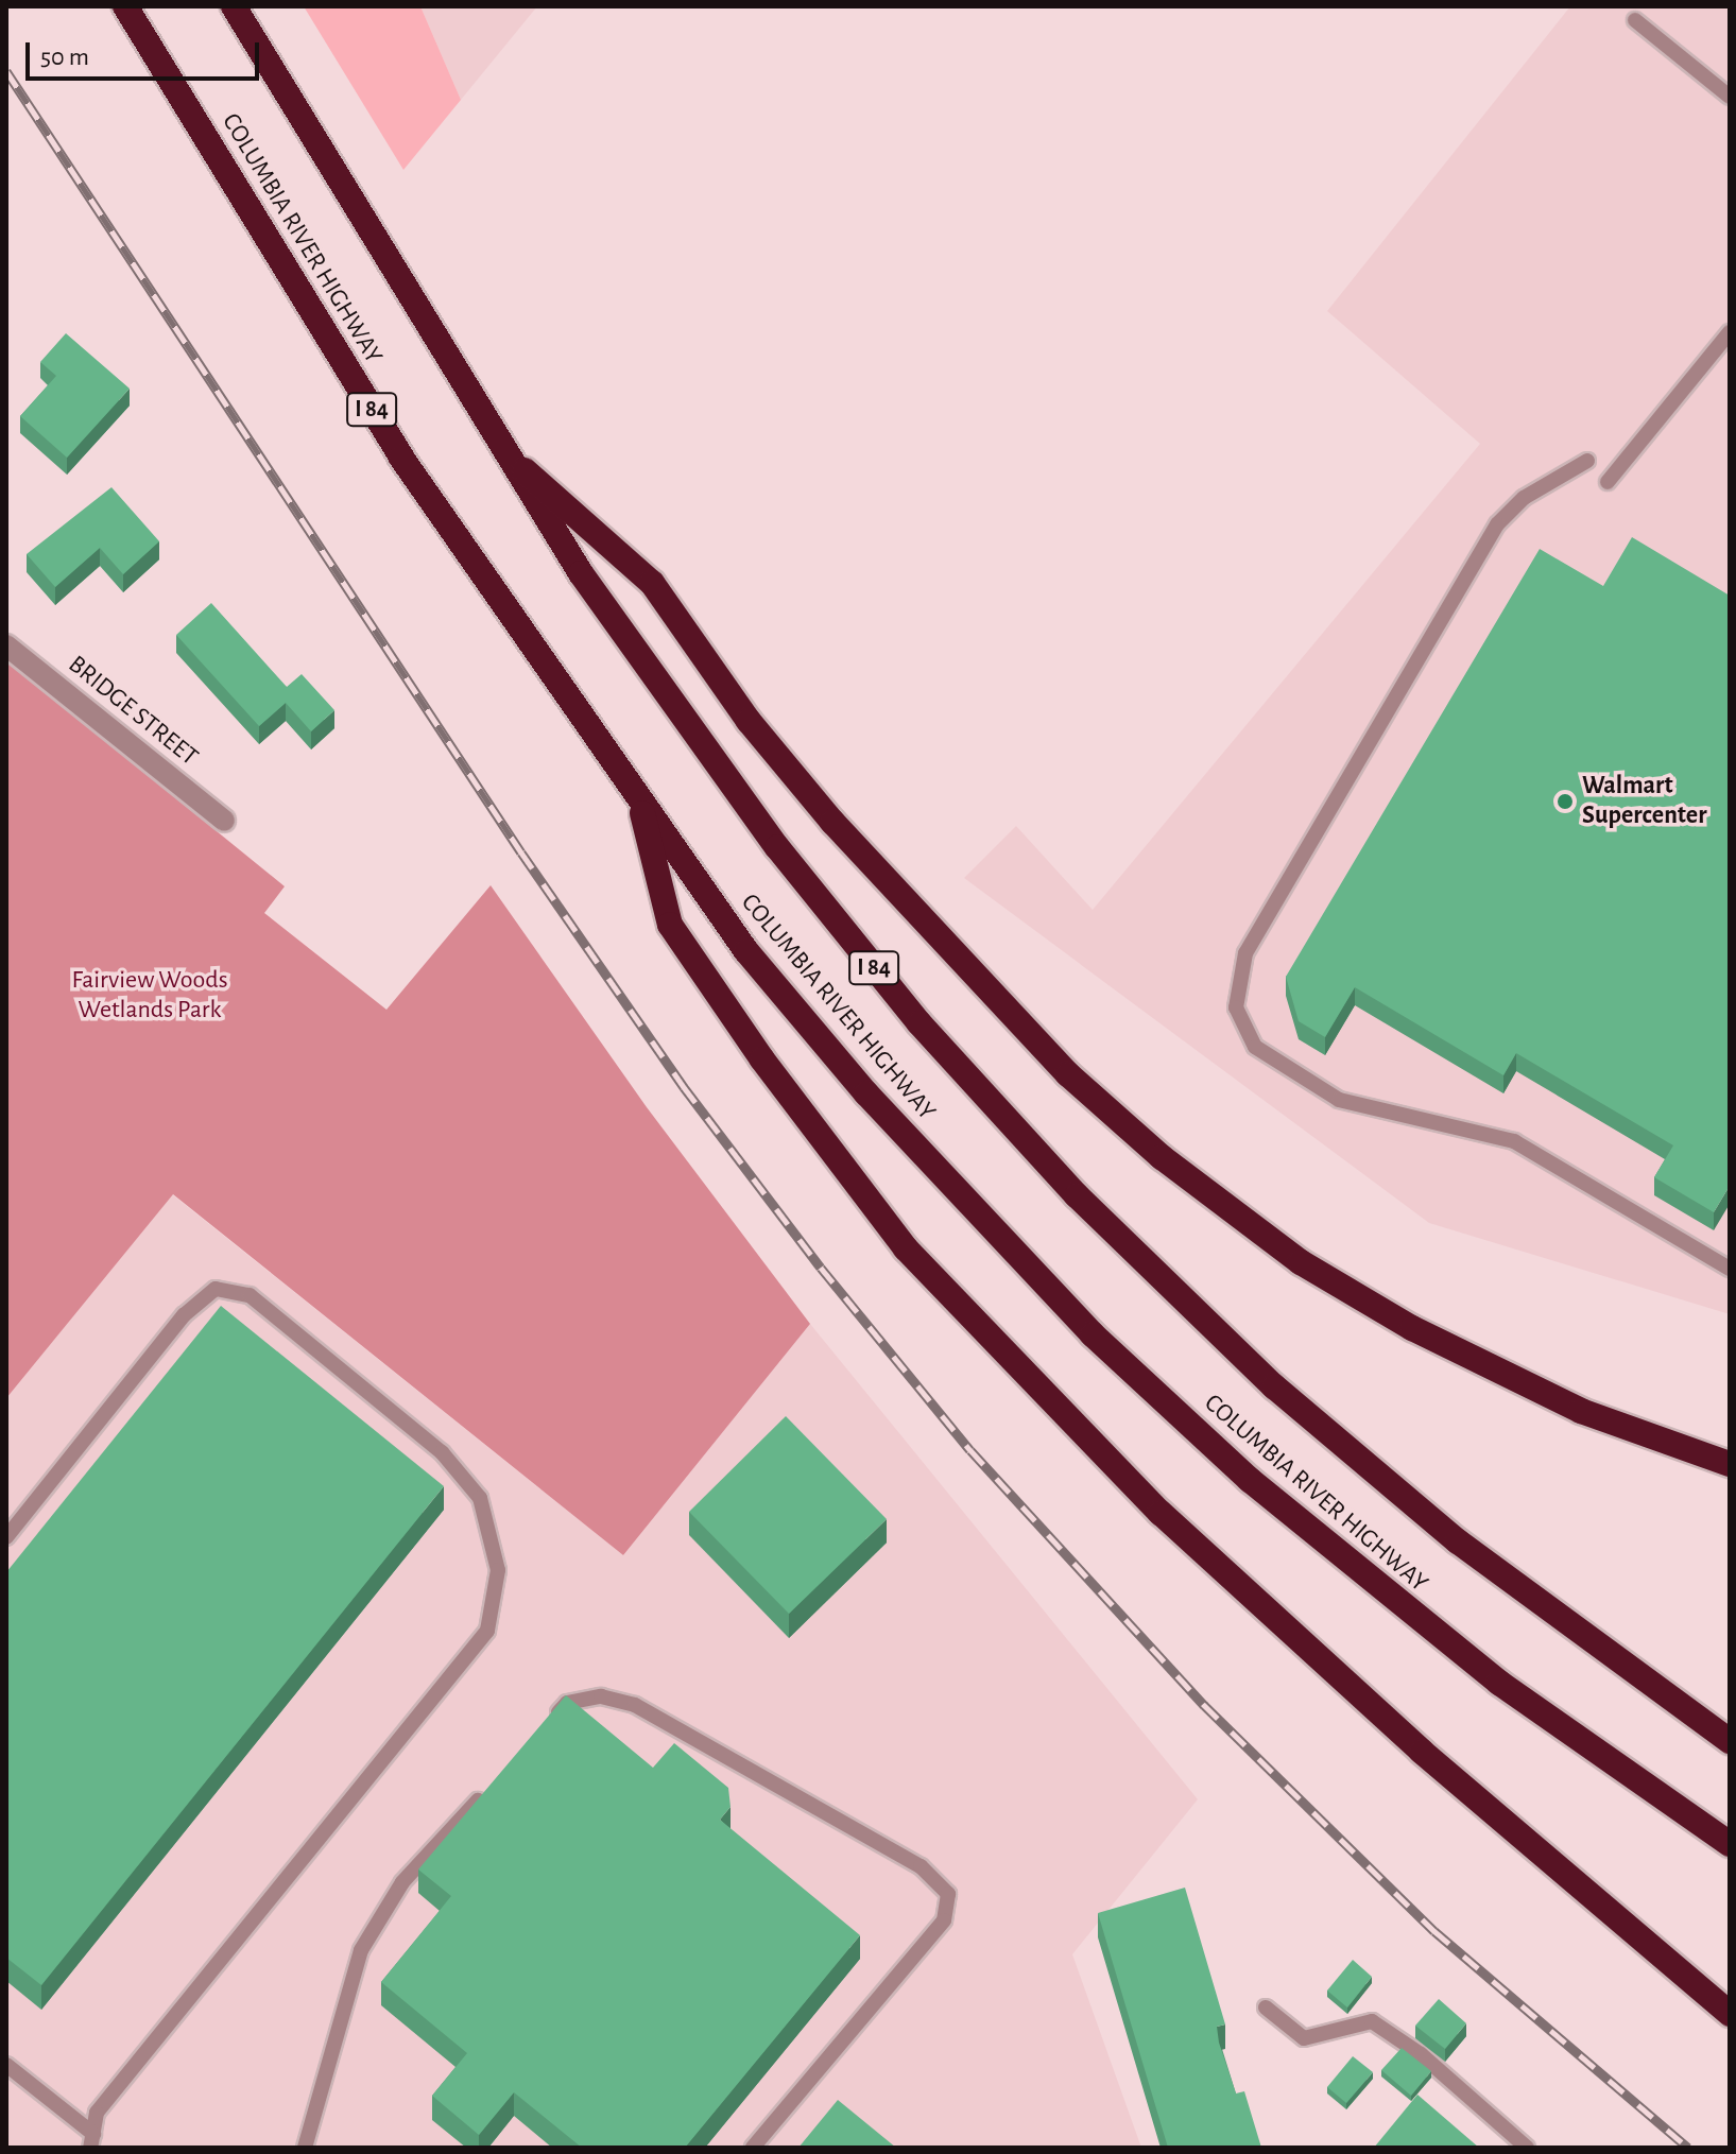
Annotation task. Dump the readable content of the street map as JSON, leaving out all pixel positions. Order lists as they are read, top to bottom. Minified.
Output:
{"streets":{"highway":["COLUMBIA RIVER HIGHWAY","I 84"],"street":["BRIDGE STREET"]},"parks":["Fairview Woods Wetlands Park"],"places":["Walmart Supercenter"],"scale_bar":"50 m"}
